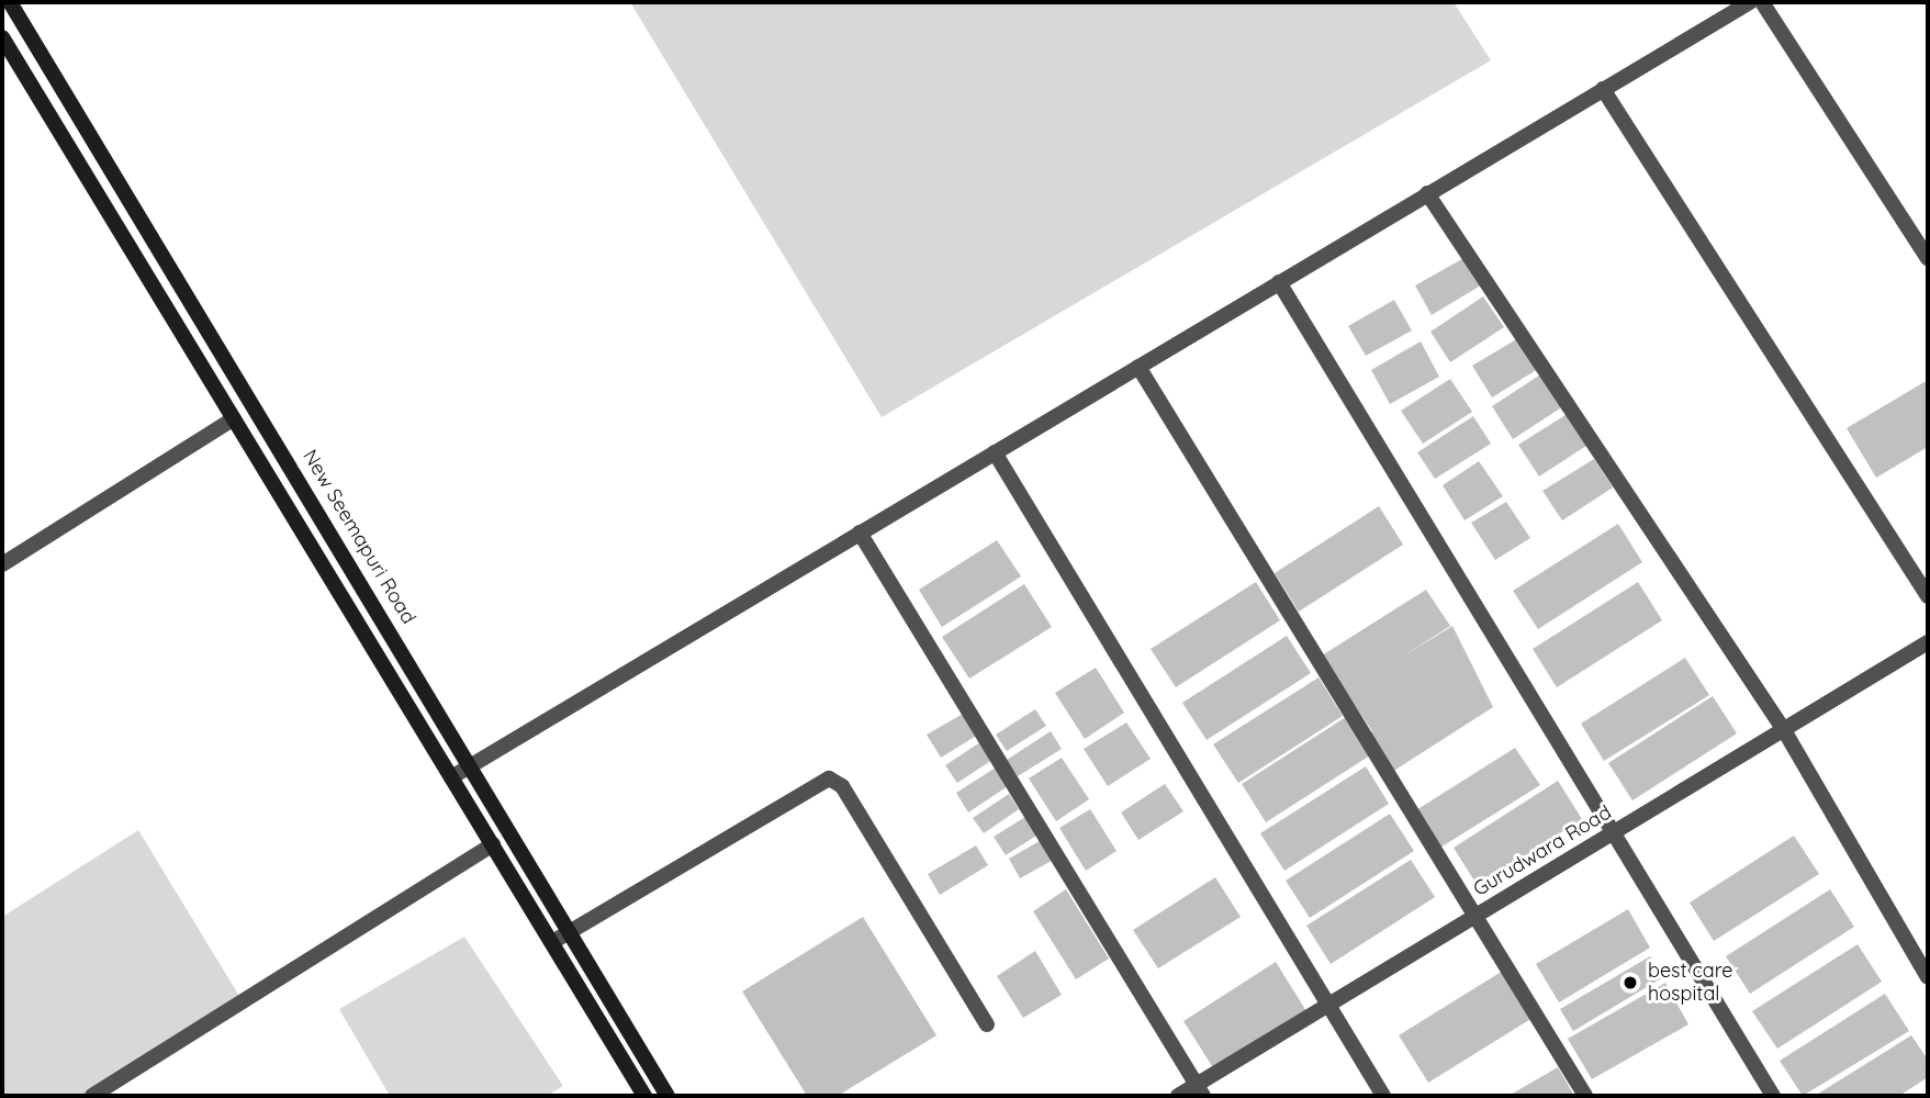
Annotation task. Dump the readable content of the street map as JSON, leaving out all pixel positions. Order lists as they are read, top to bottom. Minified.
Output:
{"streets":{"main road":["New Seemapuri Road"],"street":["Gurudwara Road"]},"places":["best care hospital"]}
